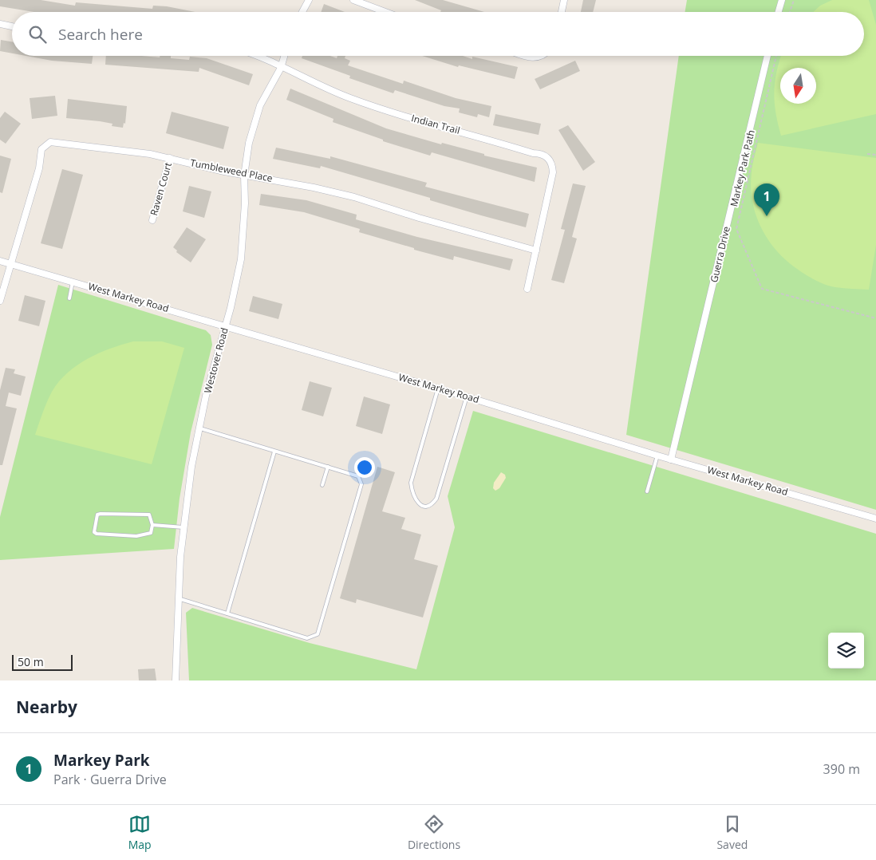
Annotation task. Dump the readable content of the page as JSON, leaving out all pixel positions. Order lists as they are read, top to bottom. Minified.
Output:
{"streets":{"street":["Indian Trail","Tumbleweed Place","Raven Court","Guerra Drive","West Markey Road","Westover Road"],"path":["Markey Park Path"]},"crossings":[["Indian Trail","Tumbleweed Place"],["Indian Trail","Westover Road"],["Tumbleweed Place","Raven Court"],["Tumbleweed Place","West Markey Road"],["Tumbleweed Place","Westover Road"],["Guerra Drive","West Markey Road"],["West Markey Road","Westover Road"]],"scale_bar":"50 m","north":"bottom","page":{"search":"Search here","pins":"1","scale":"50 m","heading":"Nearby","list":[{"mark":"1","name":"Markey Park","note":"Park · Guerra Drive","value":"390 m"}],"nav":["Map","Directions","Saved"]}}
